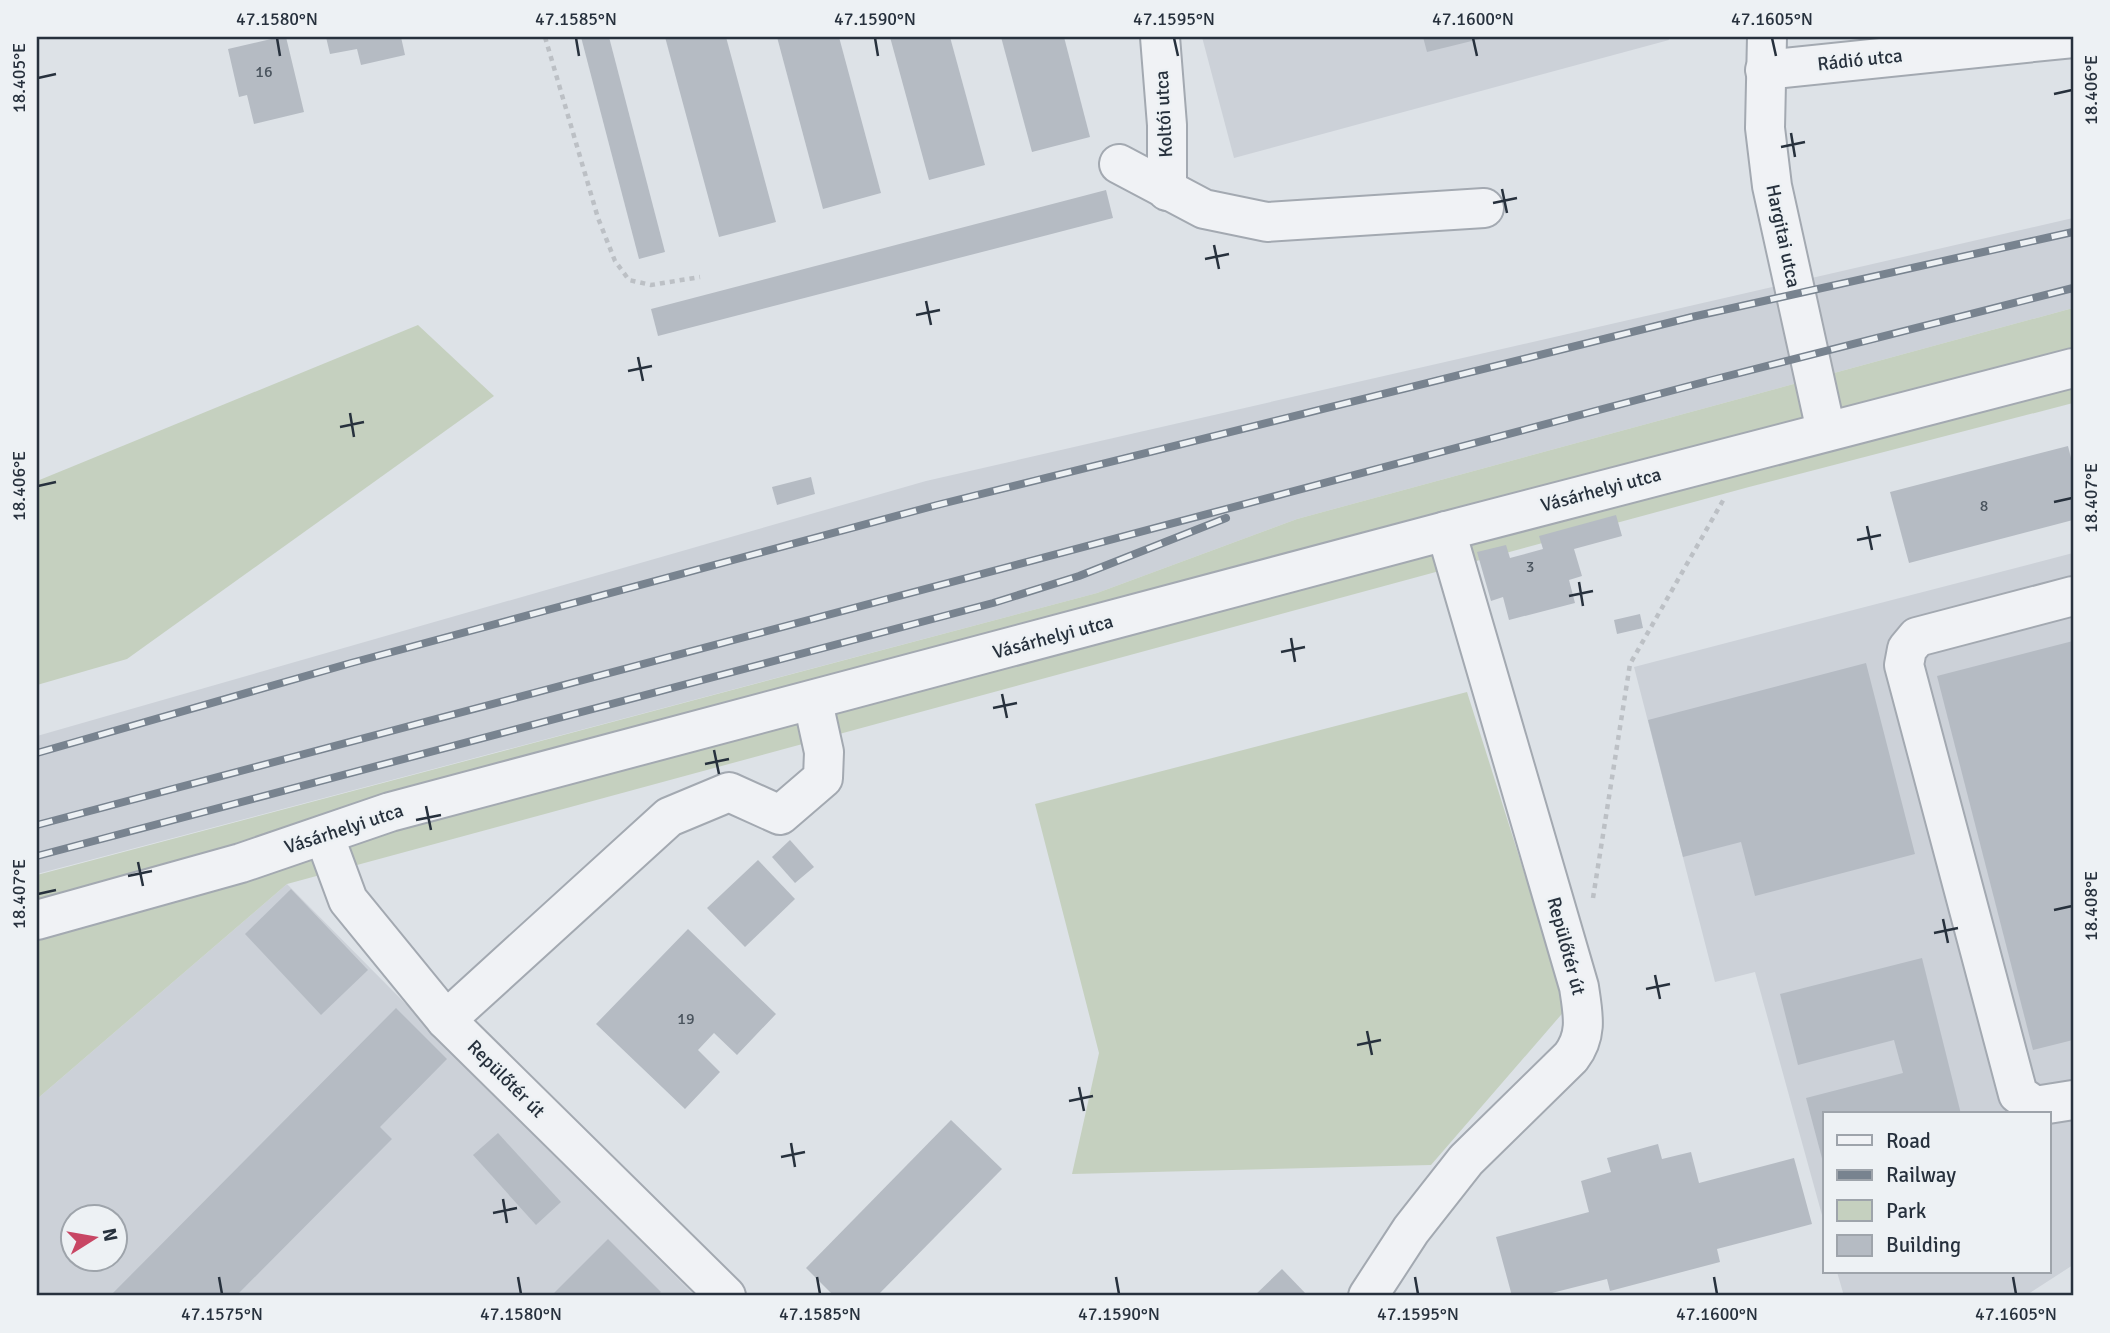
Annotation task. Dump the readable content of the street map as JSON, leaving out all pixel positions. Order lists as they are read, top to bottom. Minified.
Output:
{"streets":{"street":["Rádió utca","Koltói utca","Hargitai utca","Vásárhelyi utca","Repülőtér út"]},"crossings":[["Rádió utca","Hargitai utca"],["Hargitai utca","Vásárhelyi utca"],["Vásárhelyi utca","Repülőtér út"]],"house_numbers":["16","8","3","19"],"legend":["Road","Railway","Park","Building"],"north":"right","coordinates":["47.1580°N","47.1585°N","47.1590°N","47.1595°N","47.1600°N","47.1605°N","18.405°E","18.406°E","18.407°E","18.408°E","47.1575°N"]}
